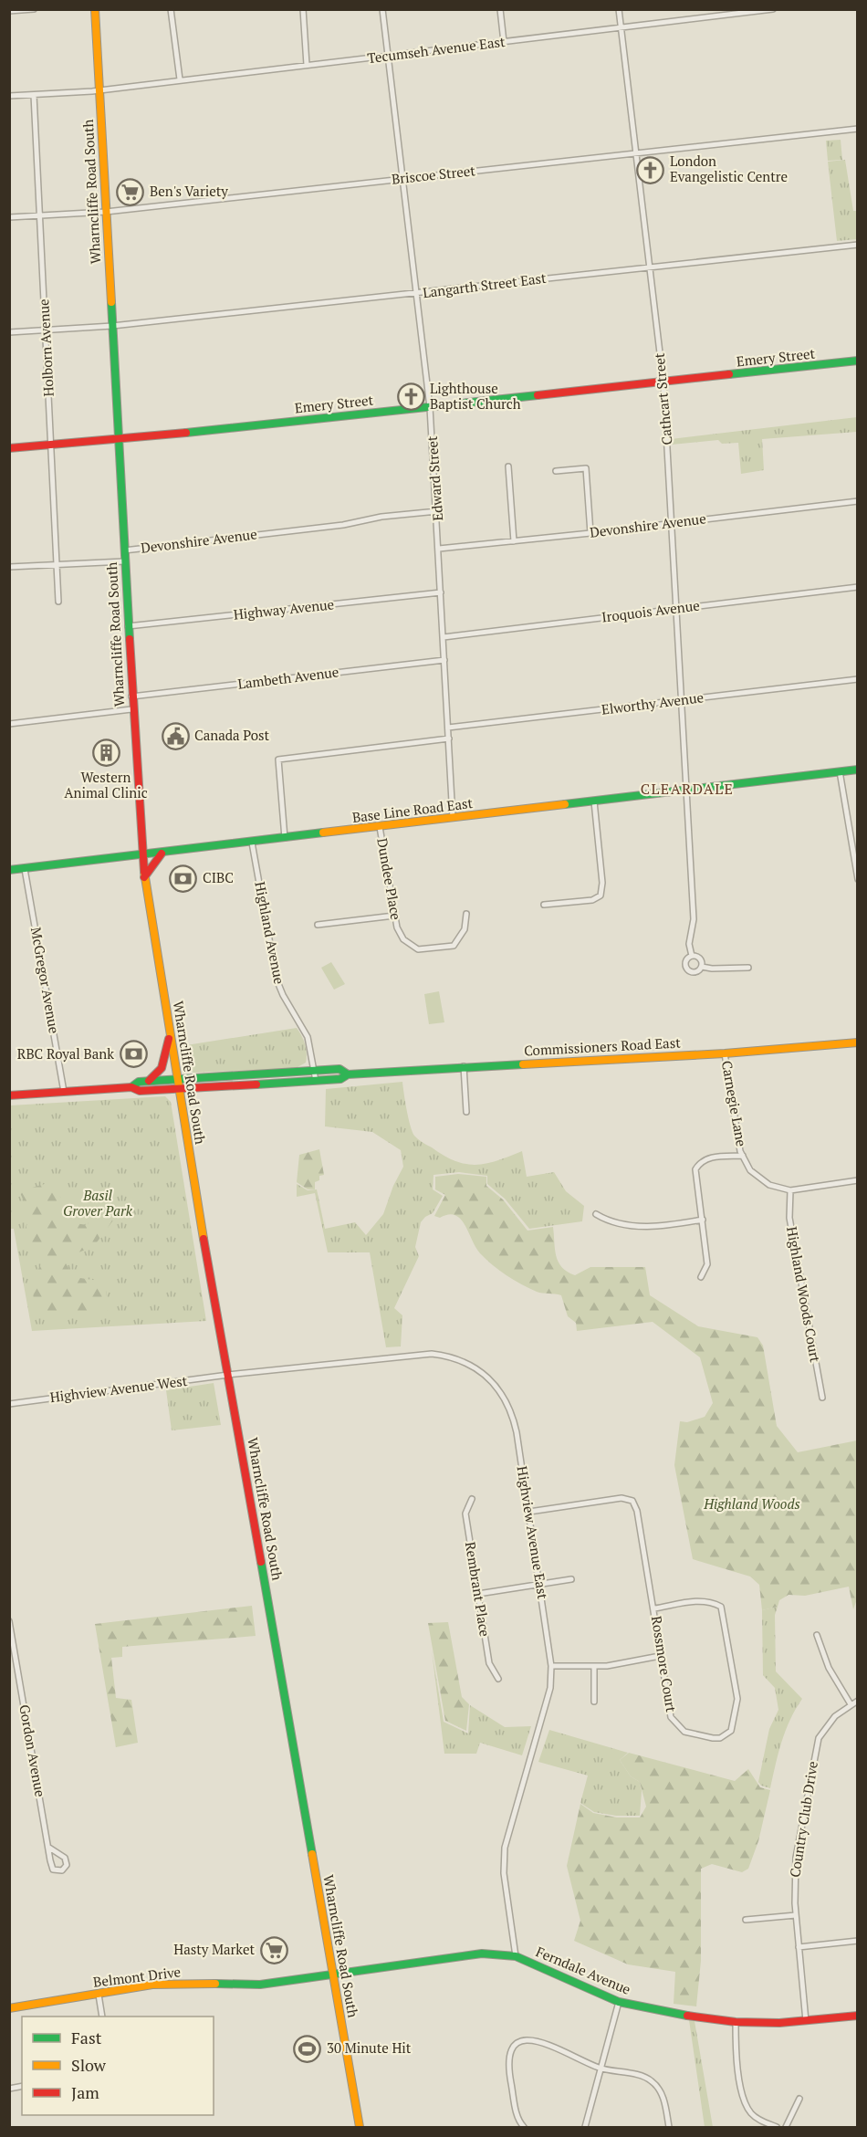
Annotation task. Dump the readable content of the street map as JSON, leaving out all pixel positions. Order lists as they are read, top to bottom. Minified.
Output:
{"streets":{"main road":["Wharncliffe Road South","Emery Street","Base Line Road East","Commissioners Road East","Ferndale Avenue","Belmont Drive"],"street":["Tecumseh Avenue East","Briscoe Street","Langarth Street East","Holborn Avenue","Cathcart Street","Edward Street","Devonshire Avenue","Highway Avenue","Iroquois Avenue","Lambeth Avenue","Elworthy Avenue","Dundee Place","Highland Avenue","McGregor Avenue","Carnegie Lane","Highland Woods Court","Highview Avenue West","Highview Avenue East","Rembrant Place","Rossmore Court","Gordon Avenue","Country Club Drive"]},"crossings":[["Tecumseh Avenue East","Wharncliffe Road South"],["Tecumseh Avenue East","Holborn Avenue"],["Tecumseh Avenue East","Cathcart Street"],["Tecumseh Avenue East","Edward Street"],["Briscoe Street","Wharncliffe Road South"],["Briscoe Street","Holborn Avenue"],["Briscoe Street","Cathcart Street"],["Briscoe Street","Edward Street"],["Wharncliffe Road South","Langarth Street East"],["Wharncliffe Road South","Emery Street"],["Wharncliffe Road South","Devonshire Avenue"],["Wharncliffe Road South","Highway Avenue"],["Wharncliffe Road South","Lambeth Avenue"],["Wharncliffe Road South","Base Line Road East"],["Wharncliffe Road South","Commissioners Road East"],["Wharncliffe Road South","Highview Avenue West"],["Wharncliffe Road South","Highview Avenue East"],["Wharncliffe Road South","Ferndale Avenue"],["Wharncliffe Road South","Belmont Drive"],["Langarth Street East","Holborn Avenue"],["Langarth Street East","Cathcart Street"],["Langarth Street East","Edward Street"],["Holborn Avenue","Emery Street"],["Emery Street","Cathcart Street"],["Emery Street","Edward Street"],["Cathcart Street","Devonshire Avenue"],["Cathcart Street","Iroquois Avenue"],["Cathcart Street","Elworthy Avenue"],["Cathcart Street","Base Line Road East"],["Edward Street","Devonshire Avenue"],["Edward Street","Highway Avenue"],["Edward Street","Iroquois Avenue"],["Edward Street","Lambeth Avenue"],["Edward Street","Elworthy Avenue"],["Edward Street","Base Line Road East"],["Base Line Road East","Dundee Place"],["Base Line Road East","Highland Avenue"],["Base Line Road East","McGregor Avenue"],["Highland Avenue","Commissioners Road East"],["Commissioners Road East","Carnegie Lane"],["Carnegie Lane","Highland Woods Court"],["Highview Avenue West","Highview Avenue East"],["Highview Avenue East","Rossmore Court"],["Highview Avenue East","Ferndale Avenue"],["Country Club Drive","Ferndale Avenue"],["Ferndale Avenue","Belmont Drive"]],"districts":["CLEARDALE"],"parks":["Basil Grover Park","Highland Woods"],"places":{"church":["London Evangelistic Centre","Lighthouse Baptist Church"],"supermarket":["Ben's Variety","Hasty Market"],"public building":["Canada Post"],"building":["Western Animal Clinic"],"bank":["CIBC","RBC Royal Bank"],"sports":["30 Minute Hit"]},"legend":["Fast","Slow","Jam"]}
